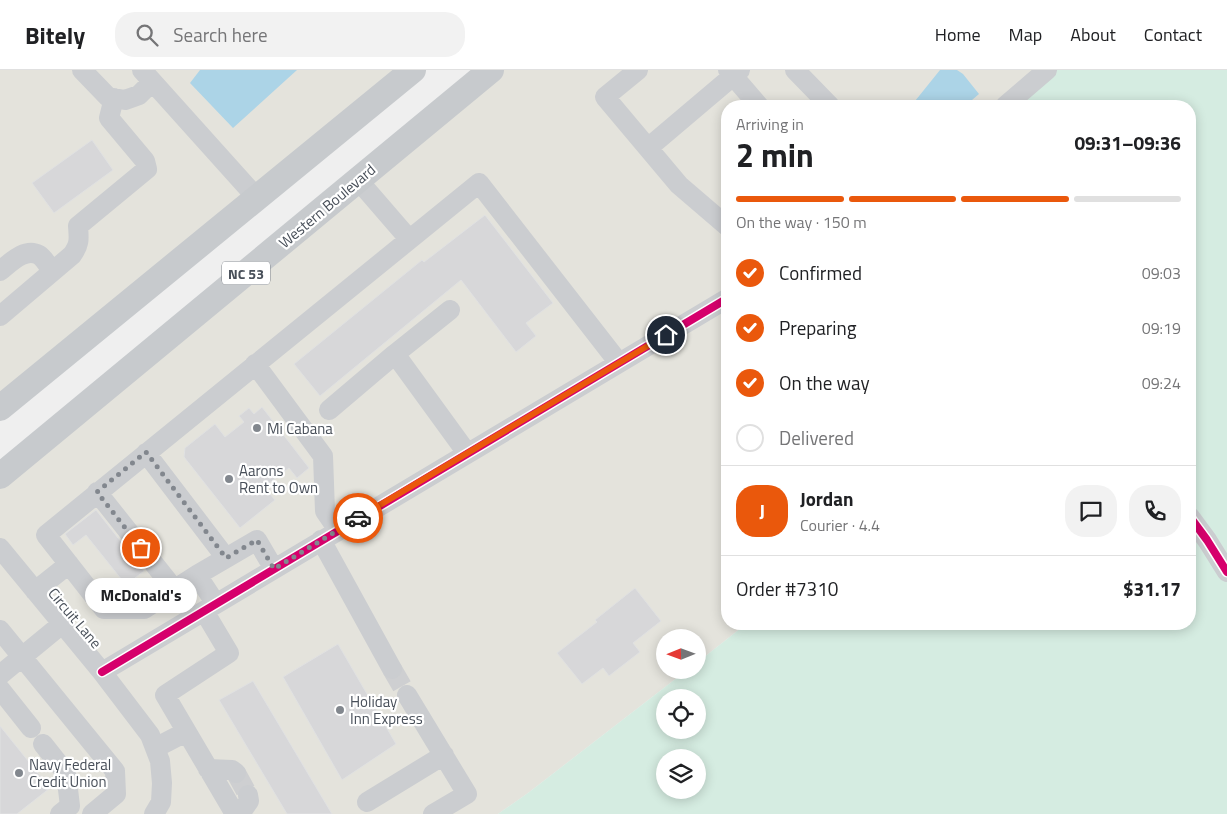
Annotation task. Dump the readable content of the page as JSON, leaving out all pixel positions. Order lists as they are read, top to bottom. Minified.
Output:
{"streets":{"main road":["Western Boulevard","NC 53"],"street":["Circuit Lane"]},"places":["Mi Cabana","Aarons Rent to Own","McDonald's","Holiday Inn Express","Navy Federal Credit Union"],"north":"left","page":{"header":"Bitely","search":"Search here","nav":["Home","Map","About","Contact"],"heading":["2 min","Arriving in","09:31–09:36"],"panel":["Jordan","Courier · 4.4","Order #7310","$31.17"],"bar":"On the way · 150 m","list":[["Confirmed","09:03"],["Preparing","09:19"],["On the way","09:24"],"Delivered"],"round":"J","bubble":"McDonald's"}}
